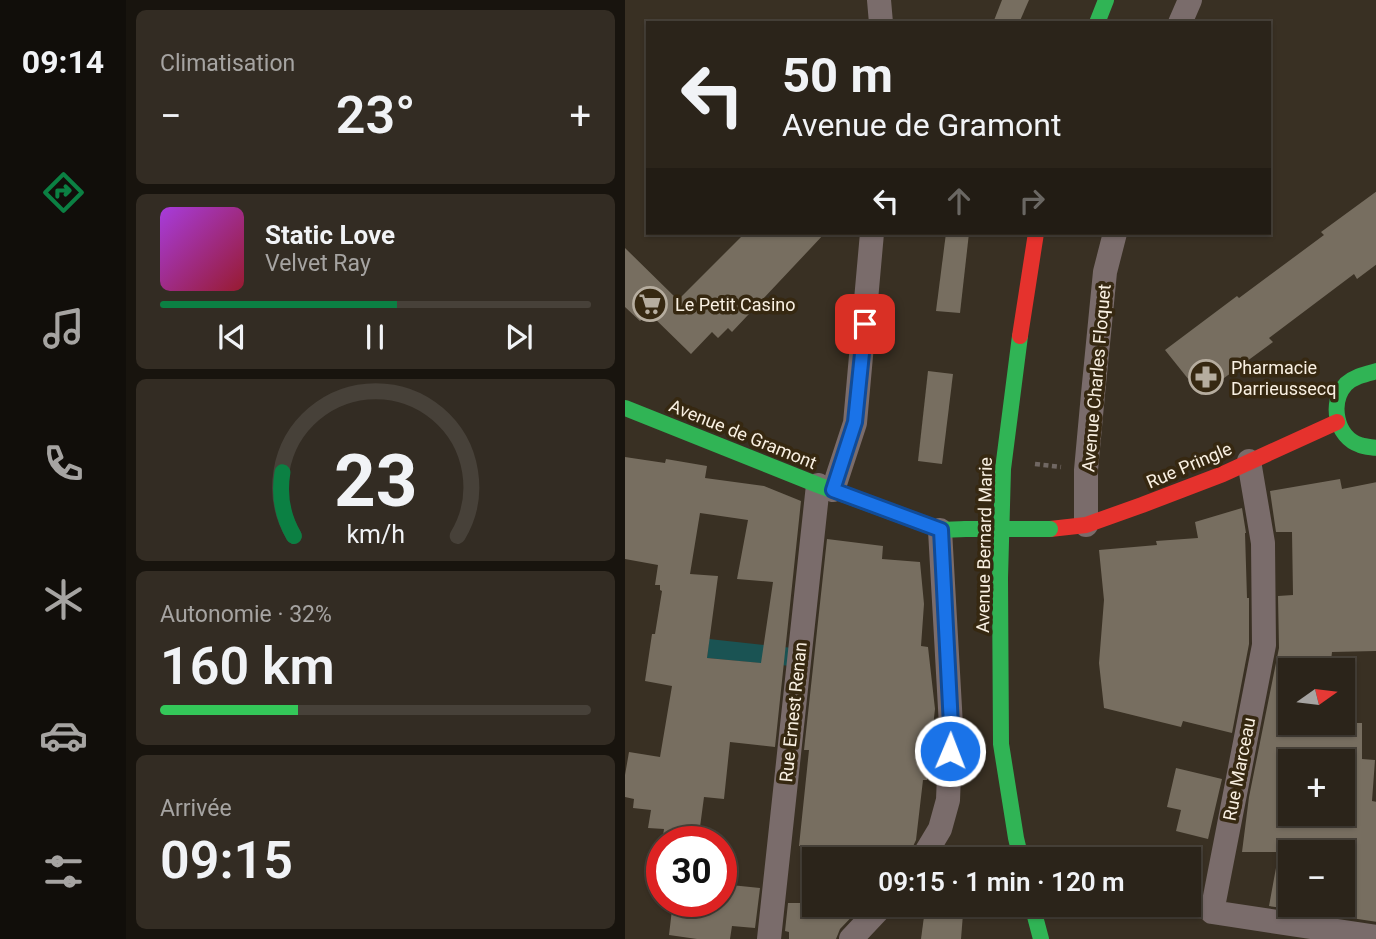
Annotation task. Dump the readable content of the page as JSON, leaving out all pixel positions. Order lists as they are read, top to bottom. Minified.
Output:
{"streets":{"street":["Avenue Charles Floquet","Avenue de Gramont","Rue Pringle","Avenue Bernard Marie","Rue Ernest Renan","Rue Marceau"]},"crossings":[["Avenue Charles Floquet","Rue Pringle"],["Avenue de Gramont","Rue Pringle"],["Avenue de Gramont","Rue Ernest Renan"],["Rue Pringle","Rue Marceau"]],"places":{"supermarket":["Le Petit Casino"],"pharmacy":["Pharmacie Darrieussecq"]},"north":"right","page":{"tabs":"09:14","tile":["Climatisation",["Autonomie · 32%","160 km"],["Arrivée","09:15"]],"turn":["50 m","Avenue de Gramont"],"heat":["−","23°","+"],"song":["Static Love","Velvet Ray"],"map_buttons":["+","−"],"limit":"30","trip":"09:15 · 1 min · 120 m","gauge":["23","km/h"]}}
